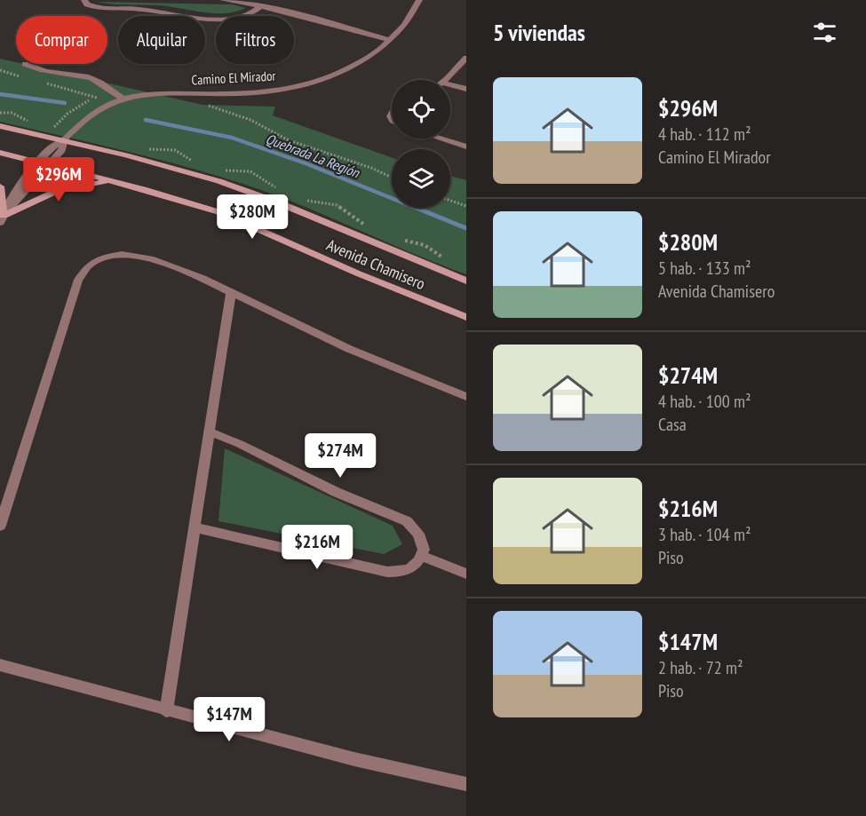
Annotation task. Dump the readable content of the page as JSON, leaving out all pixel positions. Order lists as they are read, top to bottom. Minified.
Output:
{"streets":{"street":["Camino El Mirador","Avenida Chamisero"]},"crossings":[["Camino El Mirador","Avenida Chamisero"]],"water":["Quebrada La Región"],"page":{"heading":"5 viviendas","chip":["Comprar","Alquilar","Filtros"],"list":[{"name":"$296M","note":"4 hab. · 112 m² · Camino El Mirador"},{"name":"$280M","note":"5 hab. · 133 m² · Avenida Chamisero"},{"name":"$274M","note":"4 hab. · 100 m² · Casa"},{"name":"$216M","note":"3 hab. · 104 m² · Piso"},{"name":"$147M","note":"2 hab. · 72 m² · Piso"}],"price":["$296M","$280M","$274M","$216M","$147M"]}}
